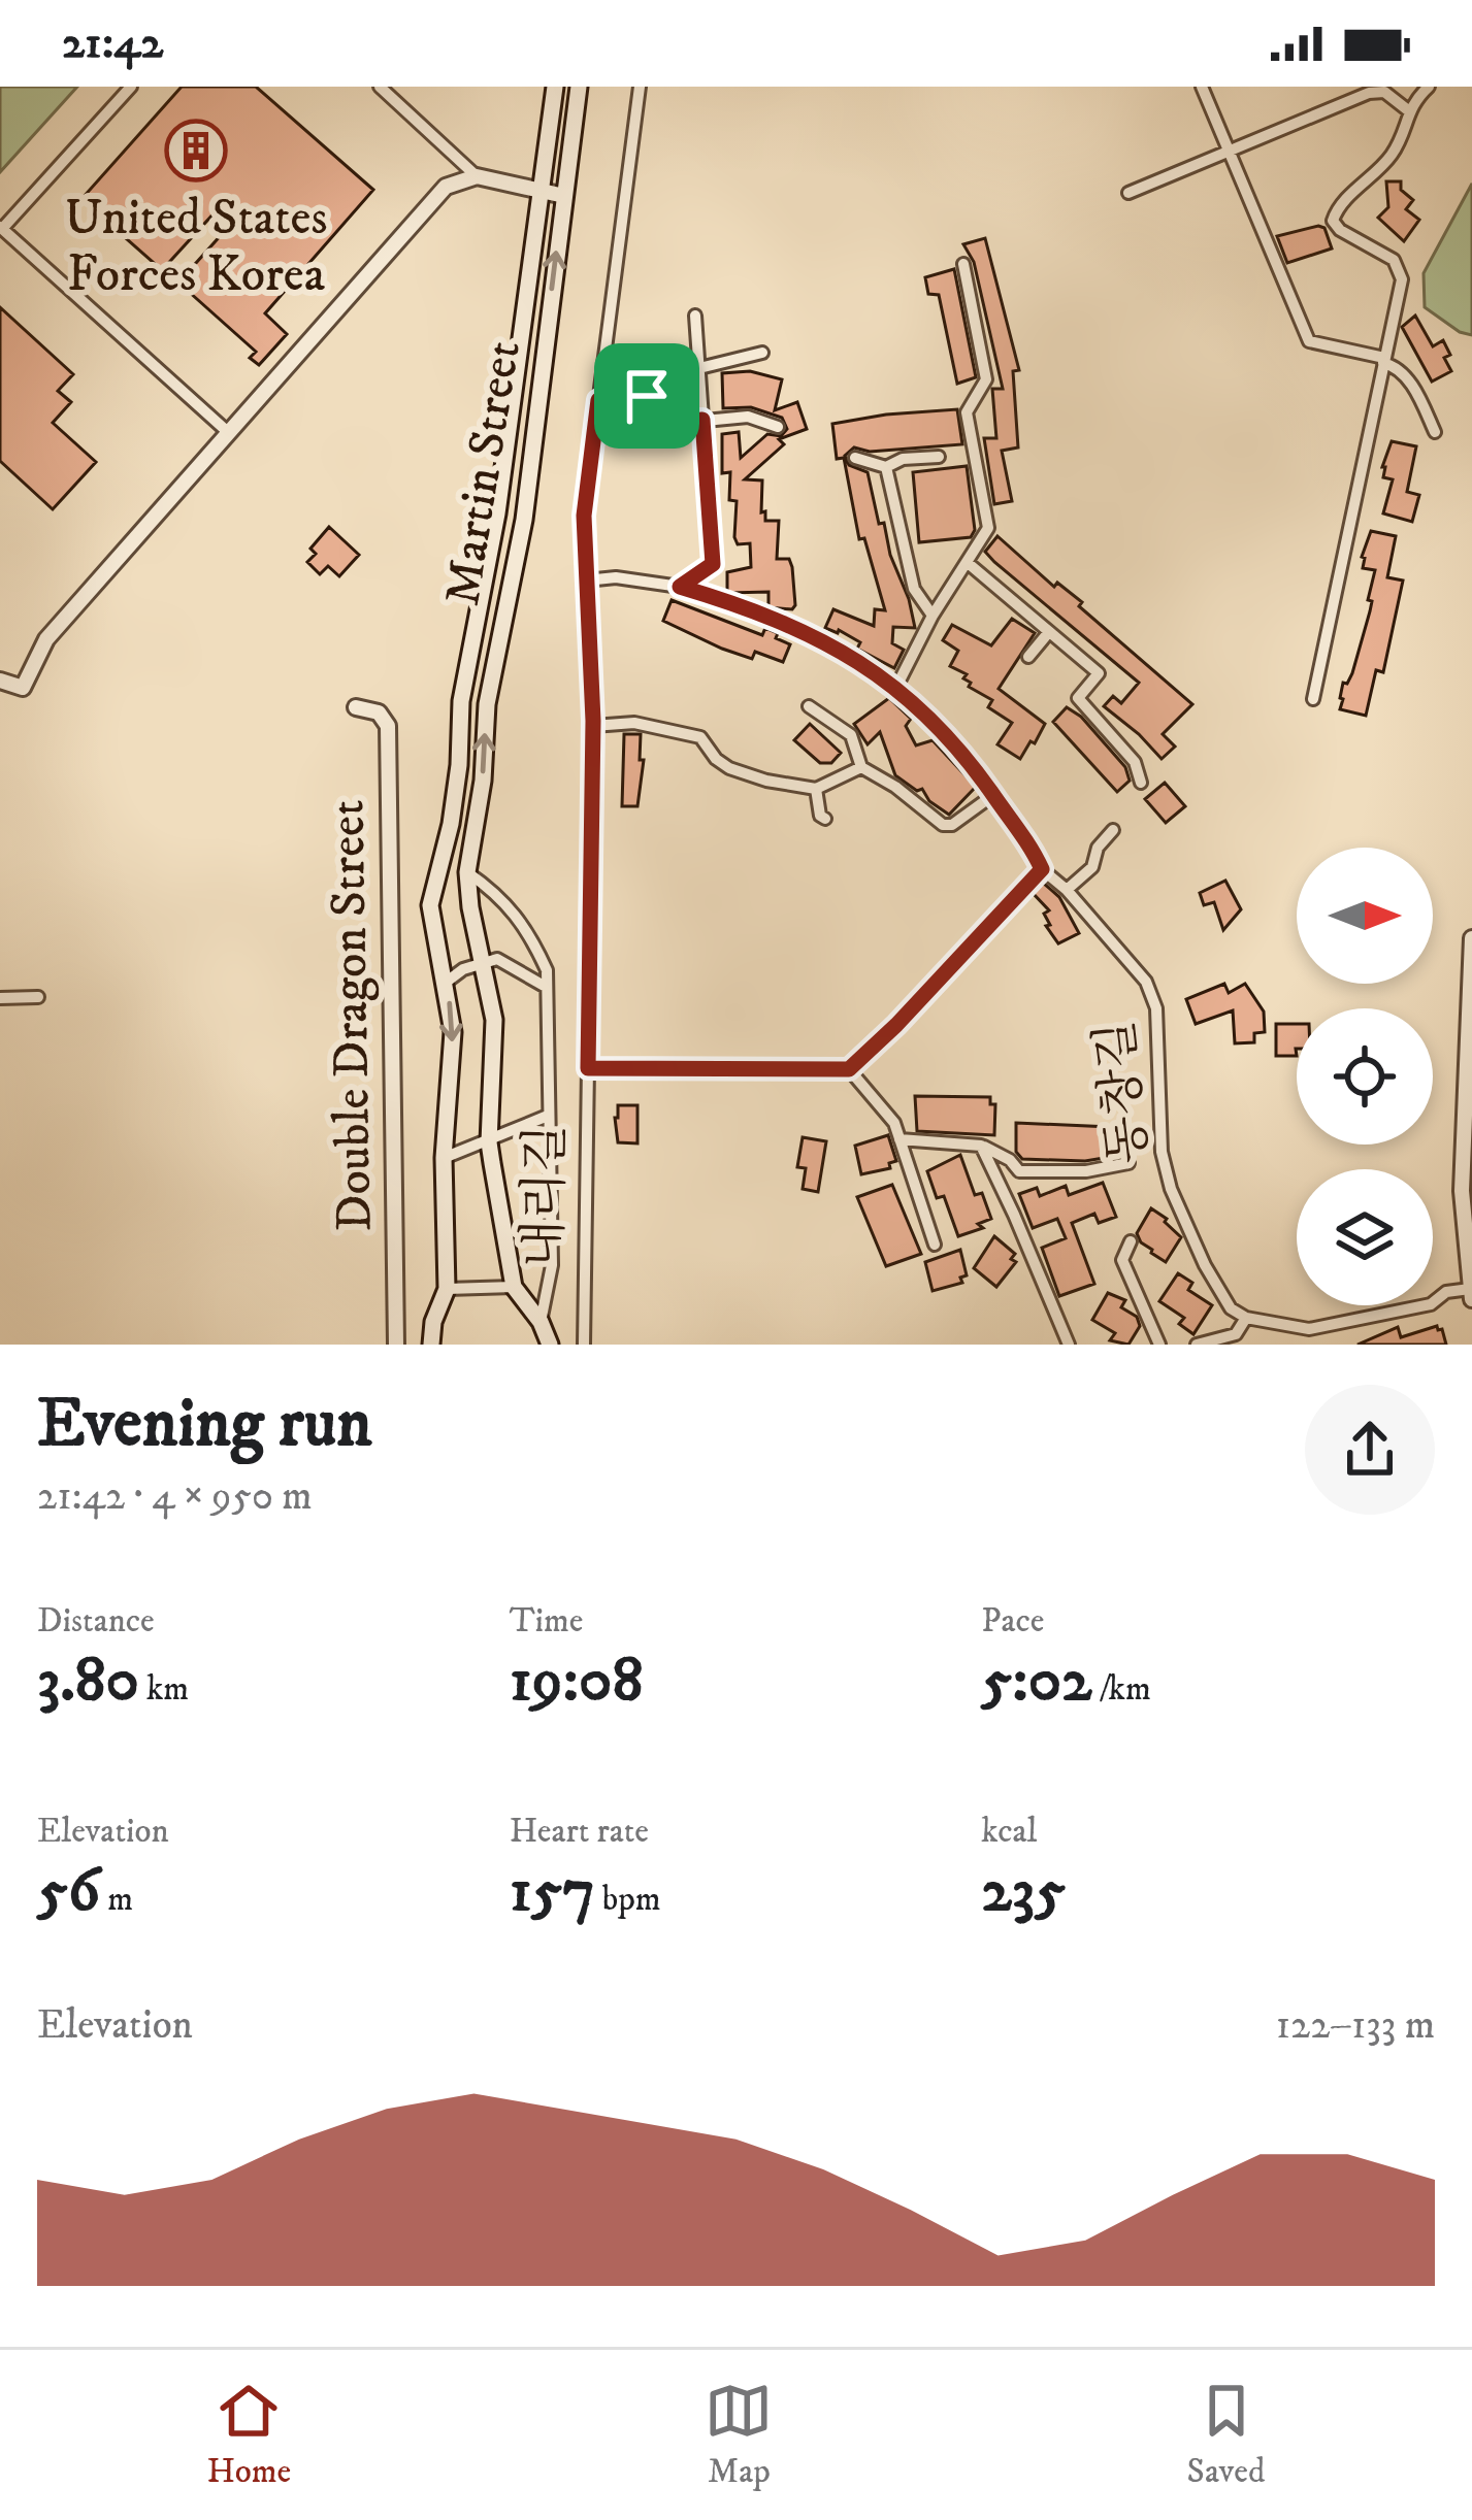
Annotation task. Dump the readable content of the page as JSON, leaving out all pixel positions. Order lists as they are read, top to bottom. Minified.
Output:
{"streets":{"main road":["Martin Street"],"street":["Double Dragon Street","동창길","내리길"]},"crossings":[["동창길","내리길"]],"places":{"building":["United States Forces Korea"]},"north":"right","page":{"status":"21:42","heading":["Evening run","21:42 · 4 × 950 m"],"stats":[["Distance","3.80 km"],["Time","19:08"],["Pace","5:02 /km"],["Elevation","56 m"],["Heart rate","157 bpm"],["kcal","235"]],"chart":["Elevation","122–133 m"],"tabs":["Home","Map","Saved"]}}
